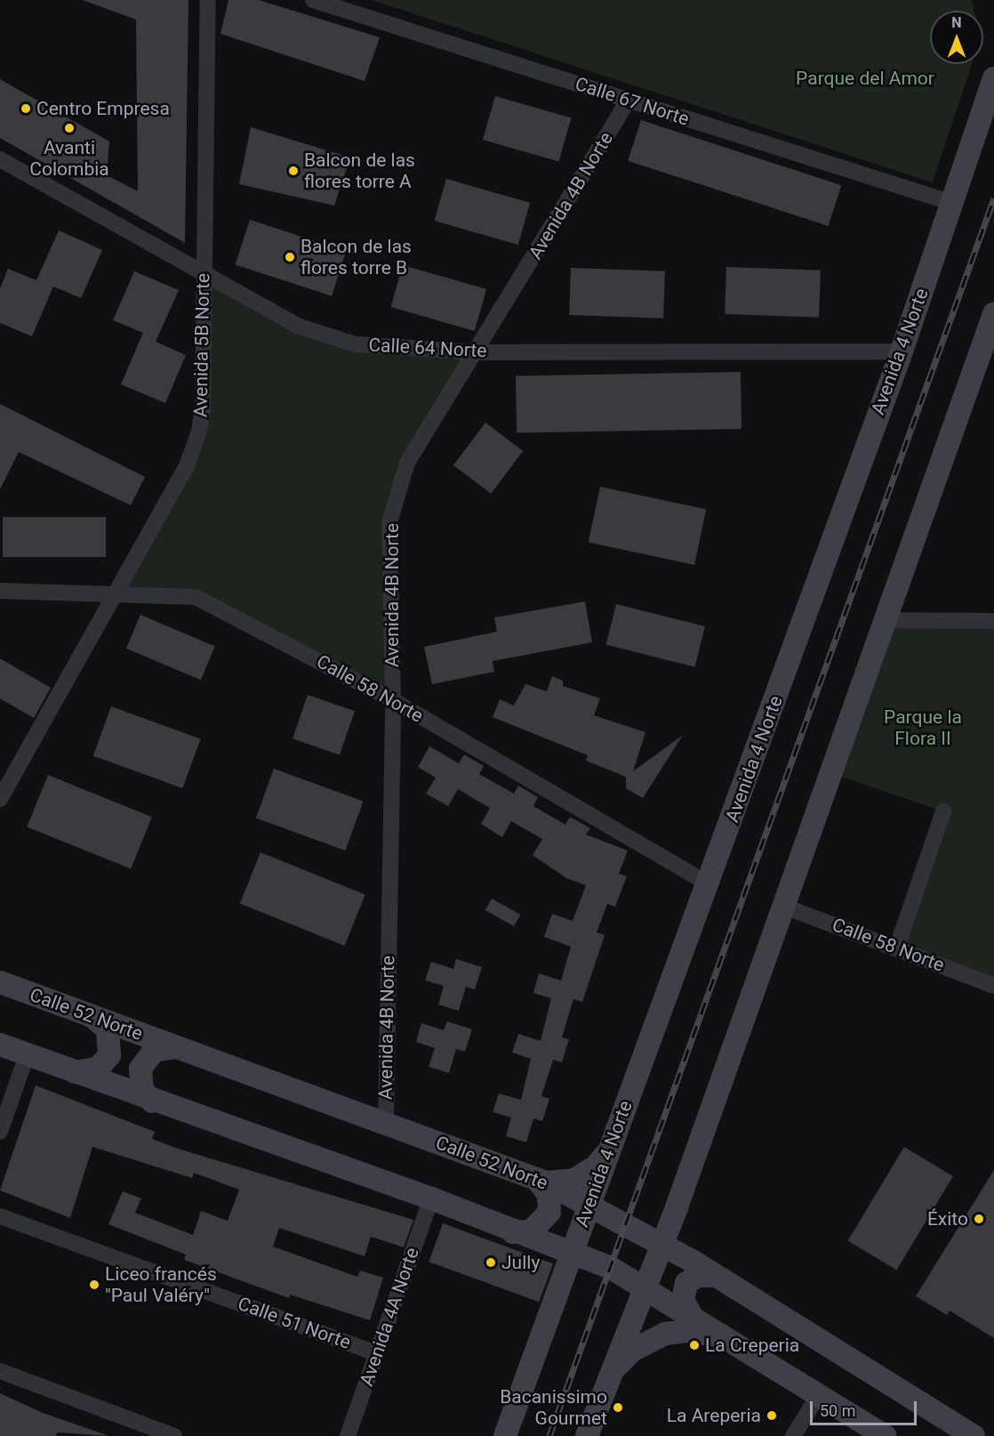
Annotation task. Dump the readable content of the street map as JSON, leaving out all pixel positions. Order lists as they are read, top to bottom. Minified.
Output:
{"streets":{"main road":["Avenida 4 Norte","Calle 52 Norte"],"street":["Calle 67 Norte","Avenida 4B Norte","Avenida 5B Norte","Calle 64 Norte","Calle 58 Norte","Avenida 4A Norte","Calle 51 Norte"]},"crossings":[["Calle 67 Norte","Avenida 4B Norte"],["Calle 67 Norte","Avenida 4 Norte"],["Avenida 4B Norte","Calle 64 Norte"],["Avenida 4B Norte","Calle 58 Norte"],["Avenida 4B Norte","Calle 52 Norte"],["Avenida 5B Norte","Calle 64 Norte"],["Avenida 5B Norte","Calle 58 Norte"],["Calle 64 Norte","Avenida 4 Norte"],["Avenida 4 Norte","Calle 58 Norte"],["Avenida 4 Norte","Calle 52 Norte"],["Avenida 4A Norte","Calle 51 Norte"]],"parks":["Parque del Amor","Parque la Flora II"],"places":["Centro Empresa","Avanti Colombia","Balcon de las flores torre A","Balcon de las flores torre B","Éxito","Jully","Liceo francés \"Paul Valéry\"","La Creperia","Bacanissimo Gourmet","La Areperia"],"scale_bar":"50 m","north":"top"}
